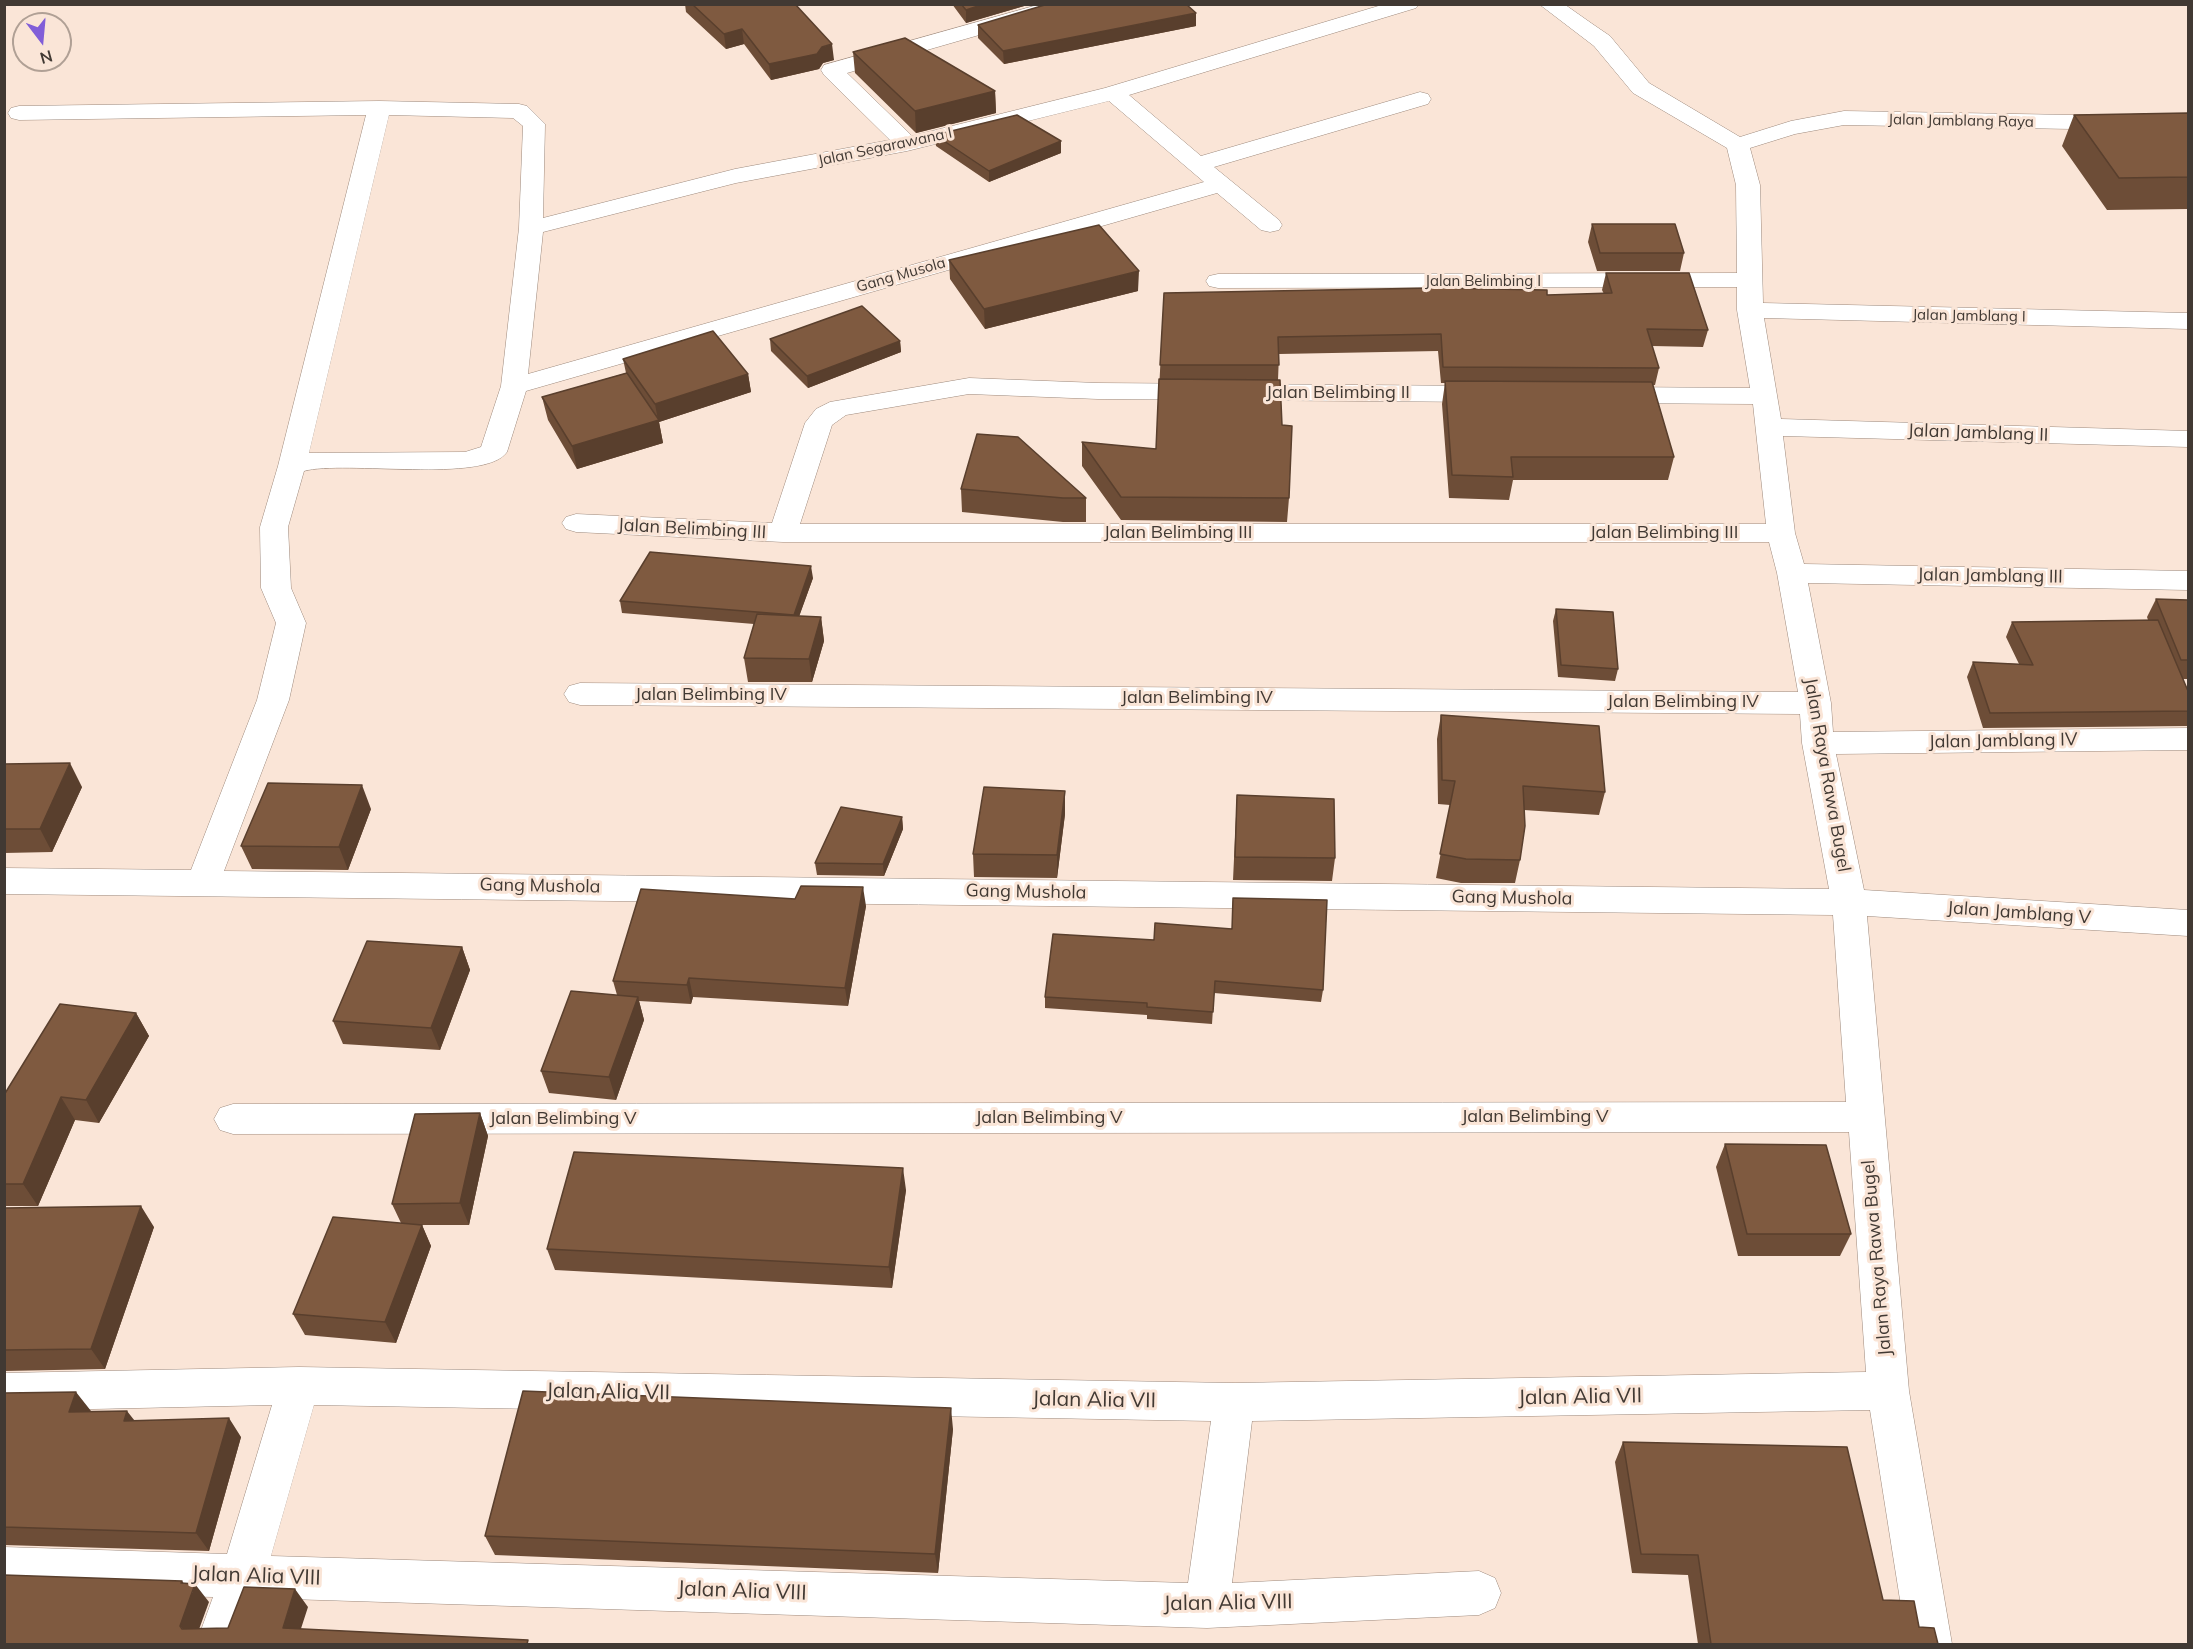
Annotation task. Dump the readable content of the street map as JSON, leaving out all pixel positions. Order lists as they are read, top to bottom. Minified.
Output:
{"streets":{"street":["Jalan Jamblang Raya","Jalan Segarawana I","Gang Musola","Jalan Belimbing I","Jalan Jamblang I","Jalan Belimbing II","Jalan Jamblang II","Jalan Belimbing III","Jalan Jamblang III","Jalan Belimbing IV","Jalan Jamblang IV","Jalan Raya Rawa Bugel","Gang Mushola","Jalan Jamblang V","Jalan Belimbing V","Jalan Alia VII","Jalan Alia VIII"]},"crossings":[["Jalan Jamblang Raya","Jalan Raya Rawa Bugel"],["Jalan Belimbing I","Jalan Jamblang I"],["Jalan Belimbing I","Jalan Raya Rawa Bugel"],["Jalan Jamblang I","Jalan Raya Rawa Bugel"],["Jalan Belimbing II","Jalan Belimbing III"],["Jalan Jamblang II","Jalan Raya Rawa Bugel"],["Jalan Belimbing III","Jalan Raya Rawa Bugel"],["Jalan Jamblang III","Jalan Raya Rawa Bugel"],["Jalan Belimbing IV","Jalan Raya Rawa Bugel"],["Jalan Jamblang IV","Jalan Raya Rawa Bugel"],["Jalan Raya Rawa Bugel","Gang Mushola"],["Jalan Raya Rawa Bugel","Jalan Jamblang V"],["Jalan Raya Rawa Bugel","Jalan Belimbing V"],["Jalan Raya Rawa Bugel","Jalan Alia VII"],["Gang Mushola","Jalan Jamblang V"]],"north":"bottom"}
